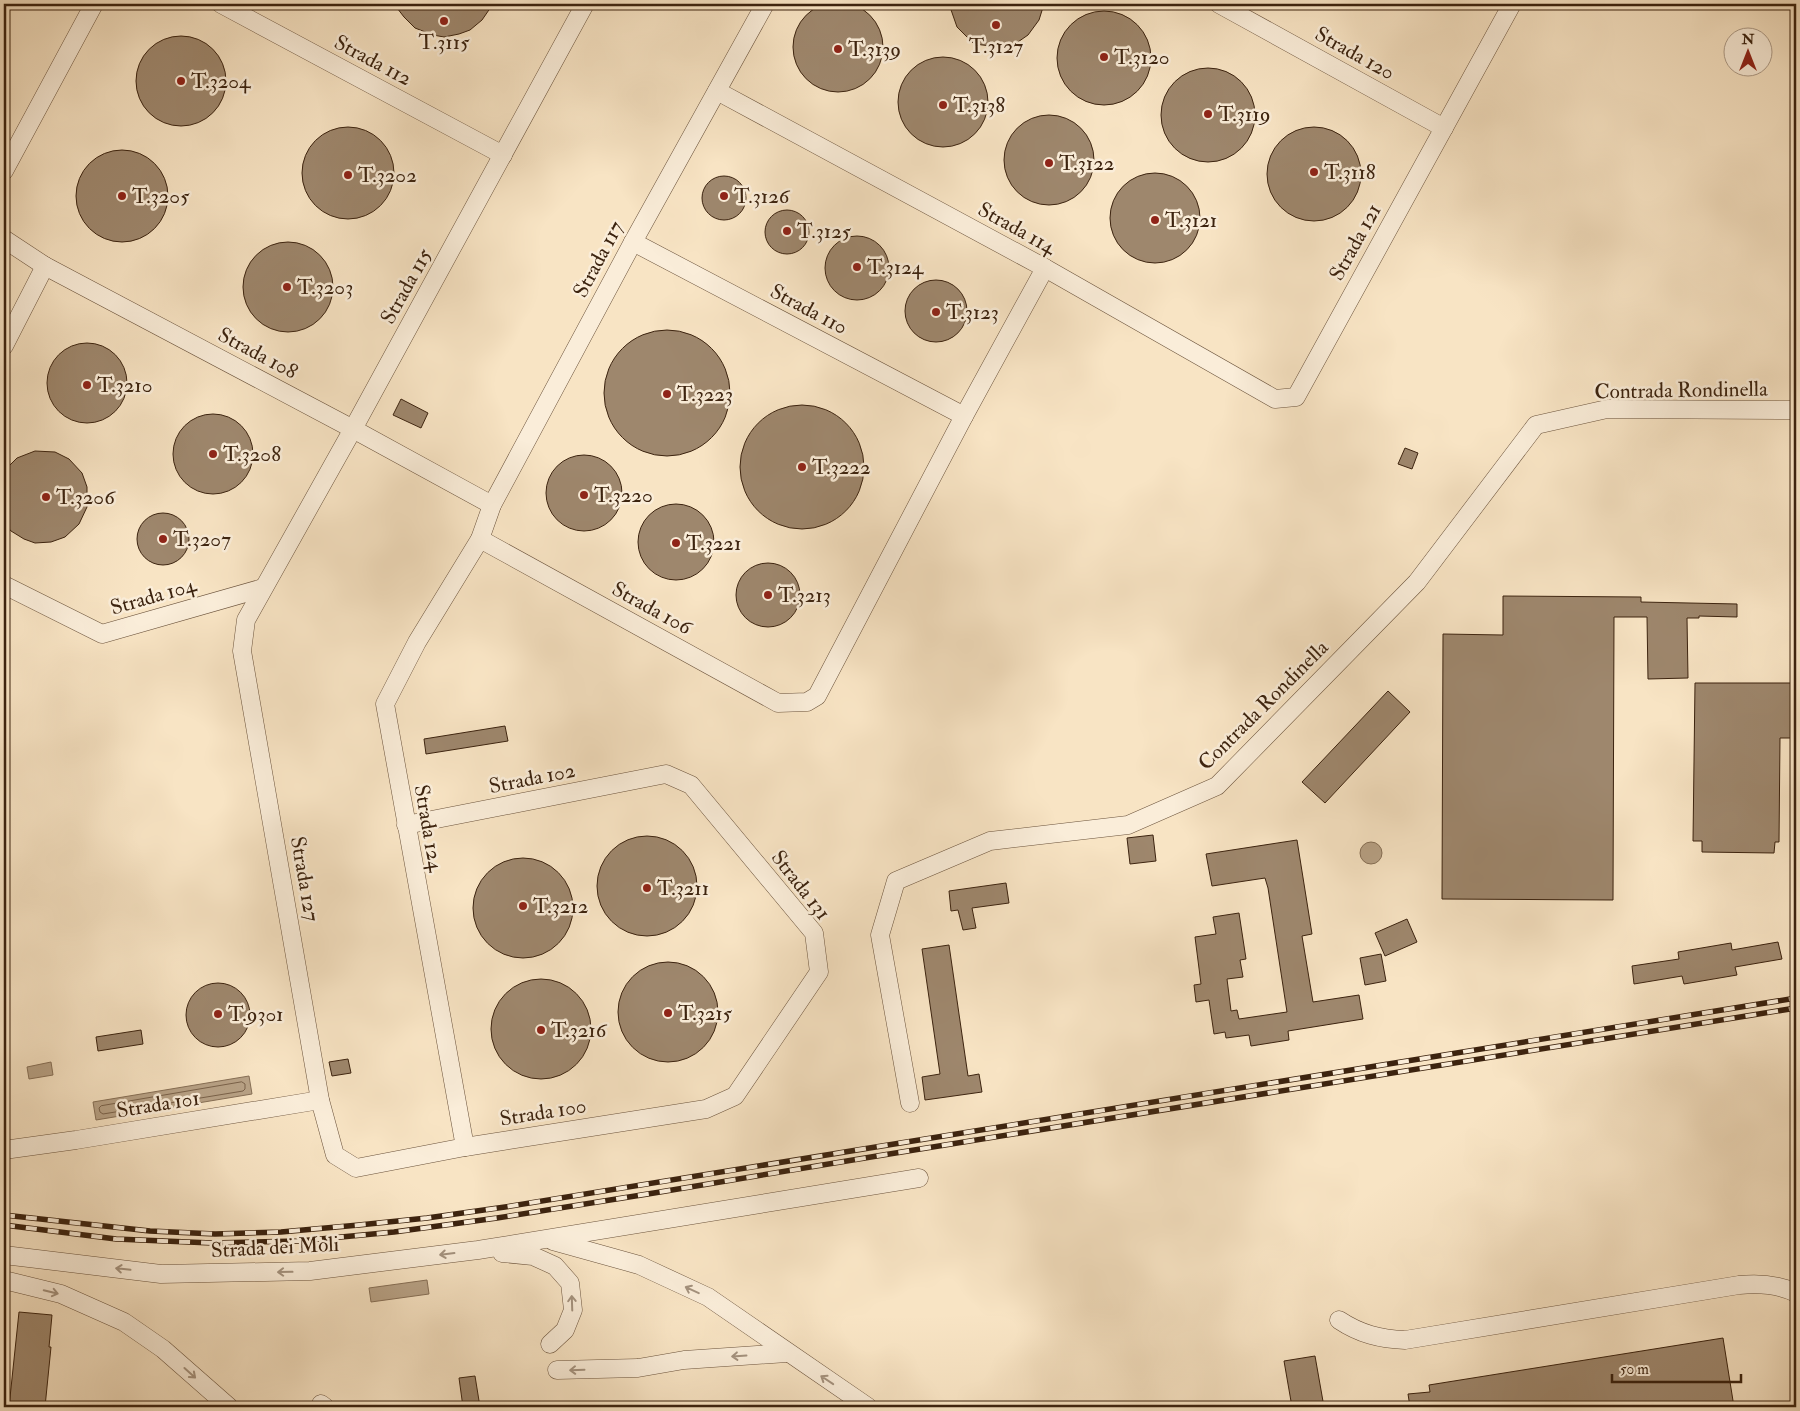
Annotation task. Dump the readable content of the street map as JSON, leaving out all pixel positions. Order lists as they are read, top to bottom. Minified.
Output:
{"streets":{"street":["Strada 120","Strada 112","Strada 114","Strada 121","Strada 117","Strada 115","Strada 110","Strada 108","Contrada Rondinella","Strada 104","Strada 106","Strada 102","Strada 124","Strada 127","Strada 131","Strada 101","Strada 100","Strada dei Moli"]},"crossings":[["Strada 120","Strada 121"],["Strada 112","Strada 115"],["Strada 114","Strada 121"],["Strada 114","Strada 117"],["Strada 117","Strada 110"],["Strada 117","Strada 108"],["Strada 117","Strada 106"],["Strada 117","Strada 124"],["Strada 115","Strada 108"],["Strada 115","Strada 104"],["Strada 115","Strada 127"],["Strada 110","Strada 106"],["Strada 104","Strada 127"],["Strada 106","Strada 124"],["Strada 102","Strada 124"],["Strada 102","Strada 131"],["Strada 124","Strada 100"],["Strada 127","Strada 101"],["Strada 127","Strada 100"],["Strada 131","Strada 100"]],"one_way":["Strada dei Moli"],"places":["T.3115","T.3127","T.3139","T.3120","T.3204","T.3138","T.3119","T.3122","T.3118","T.3202","T.3205","T.3126","T.3121","T.3125","T.3124","T.3203","T.3123","T.3210","T.3223","T.3208","T.3222","T.3220","T.3206","T.3207","T.3221","T.3213","T.3211","T.3212","T.3215","T.9301","T.3216"],"scale_bar":"50 m","north":"top"}
